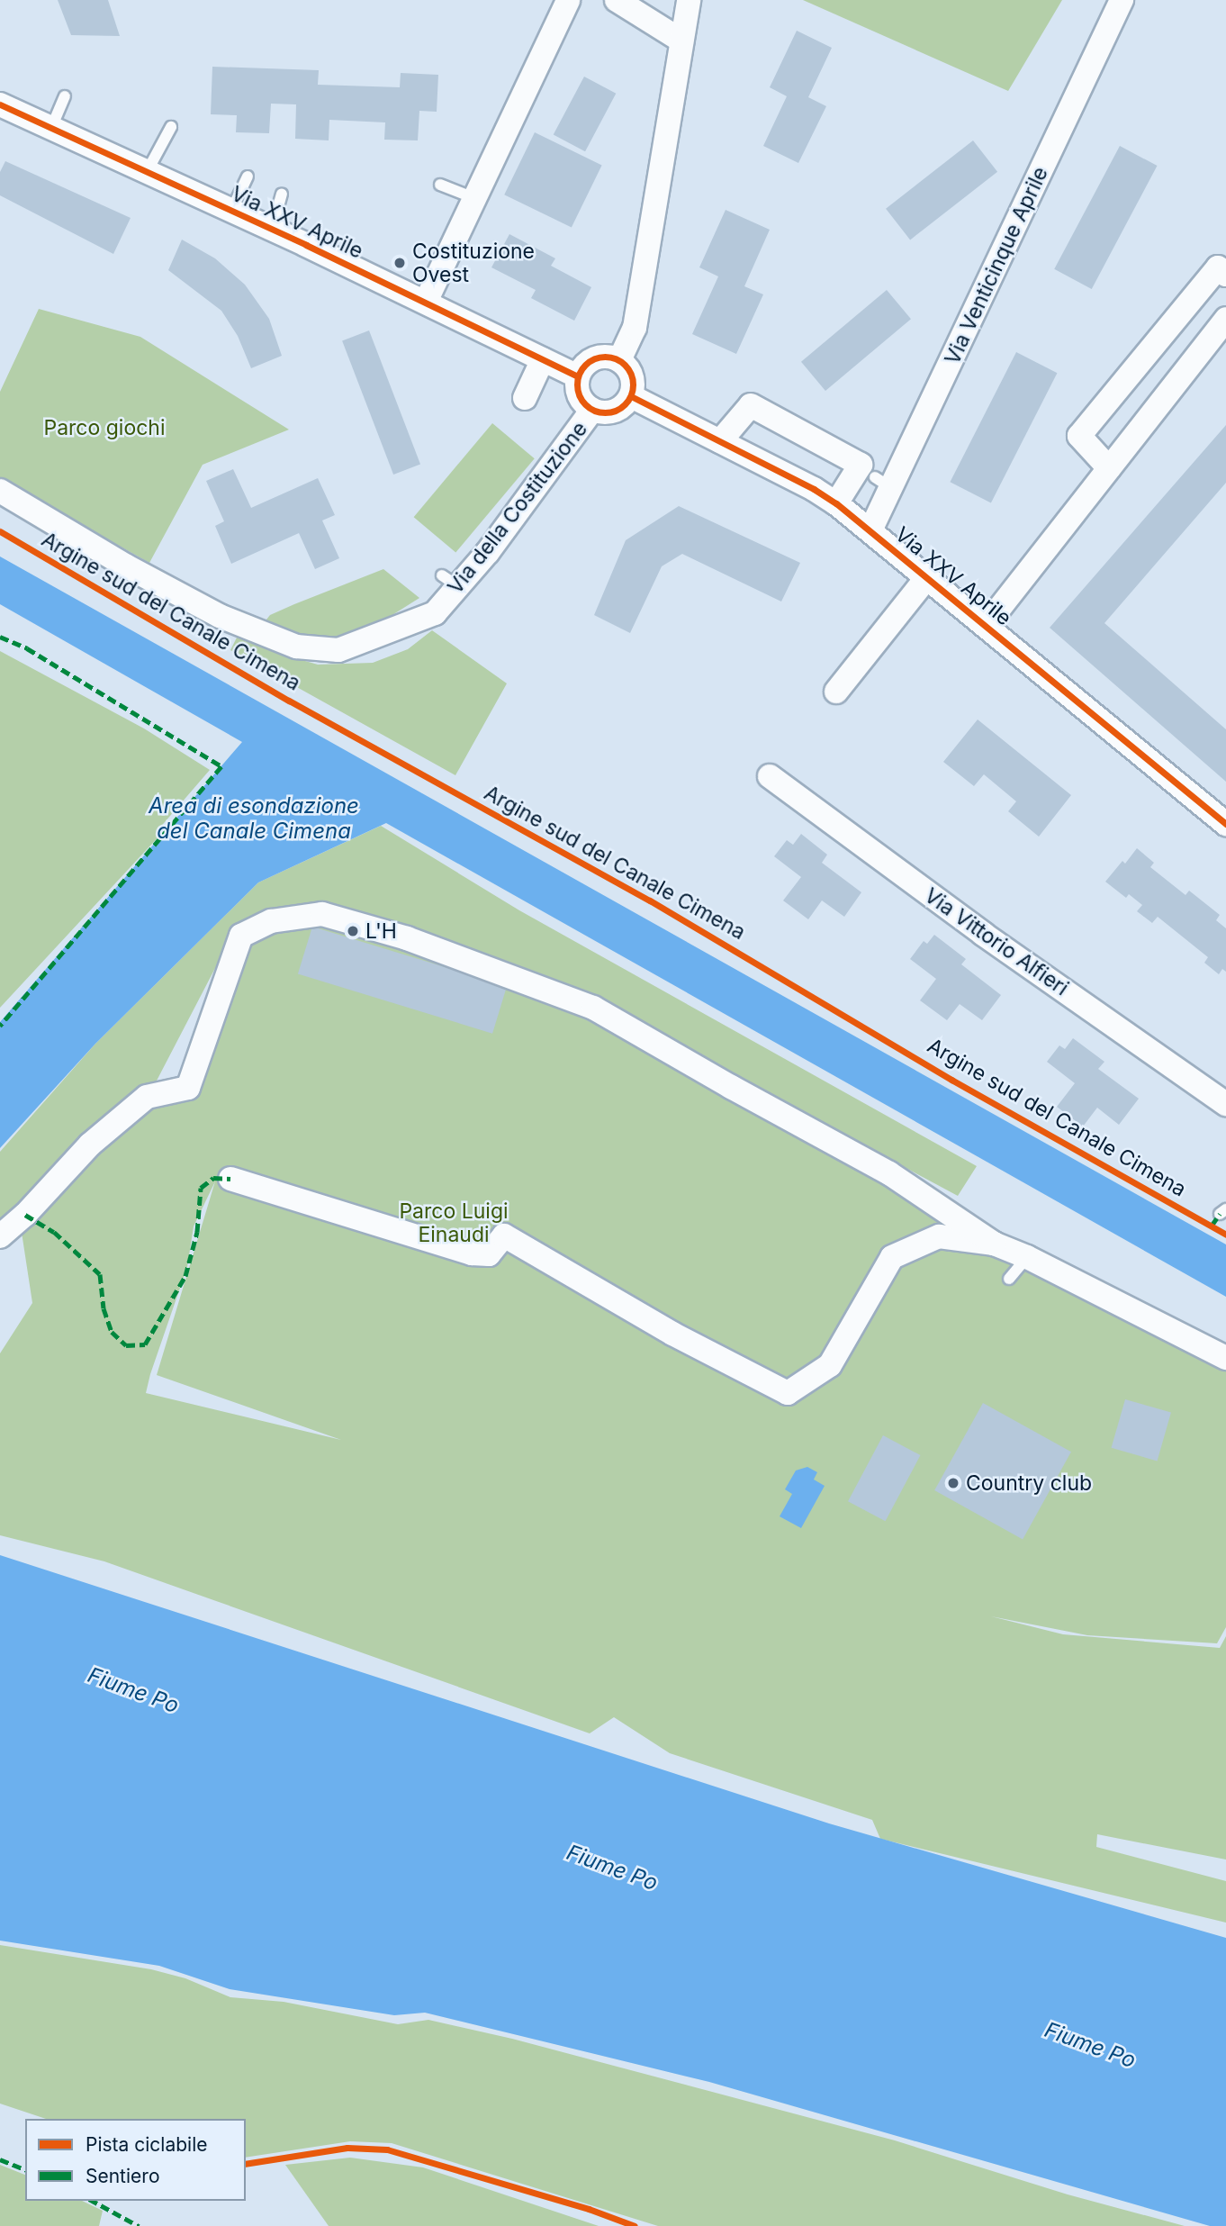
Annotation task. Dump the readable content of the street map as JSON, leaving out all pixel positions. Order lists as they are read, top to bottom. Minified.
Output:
{"streets":{"street":["Via XXV Aprile","Via Venticinque Aprile","Via della Costituzione","Via Vittorio Alfieri"],"cycle path":["Argine sud del Canale Cimena"]},"crossings":[["Via XXV Aprile","Via Venticinque Aprile"],["Via XXV Aprile","Via della Costituzione"]],"water":["Area di esondazione del Canale Cimena","Fiume Po"],"parks":["Parco giochi","Parco Luigi Einaudi"],"places":["Costituzione Ovest","L'H","Country club"],"legend":["Pista ciclabile","Sentiero"]}
